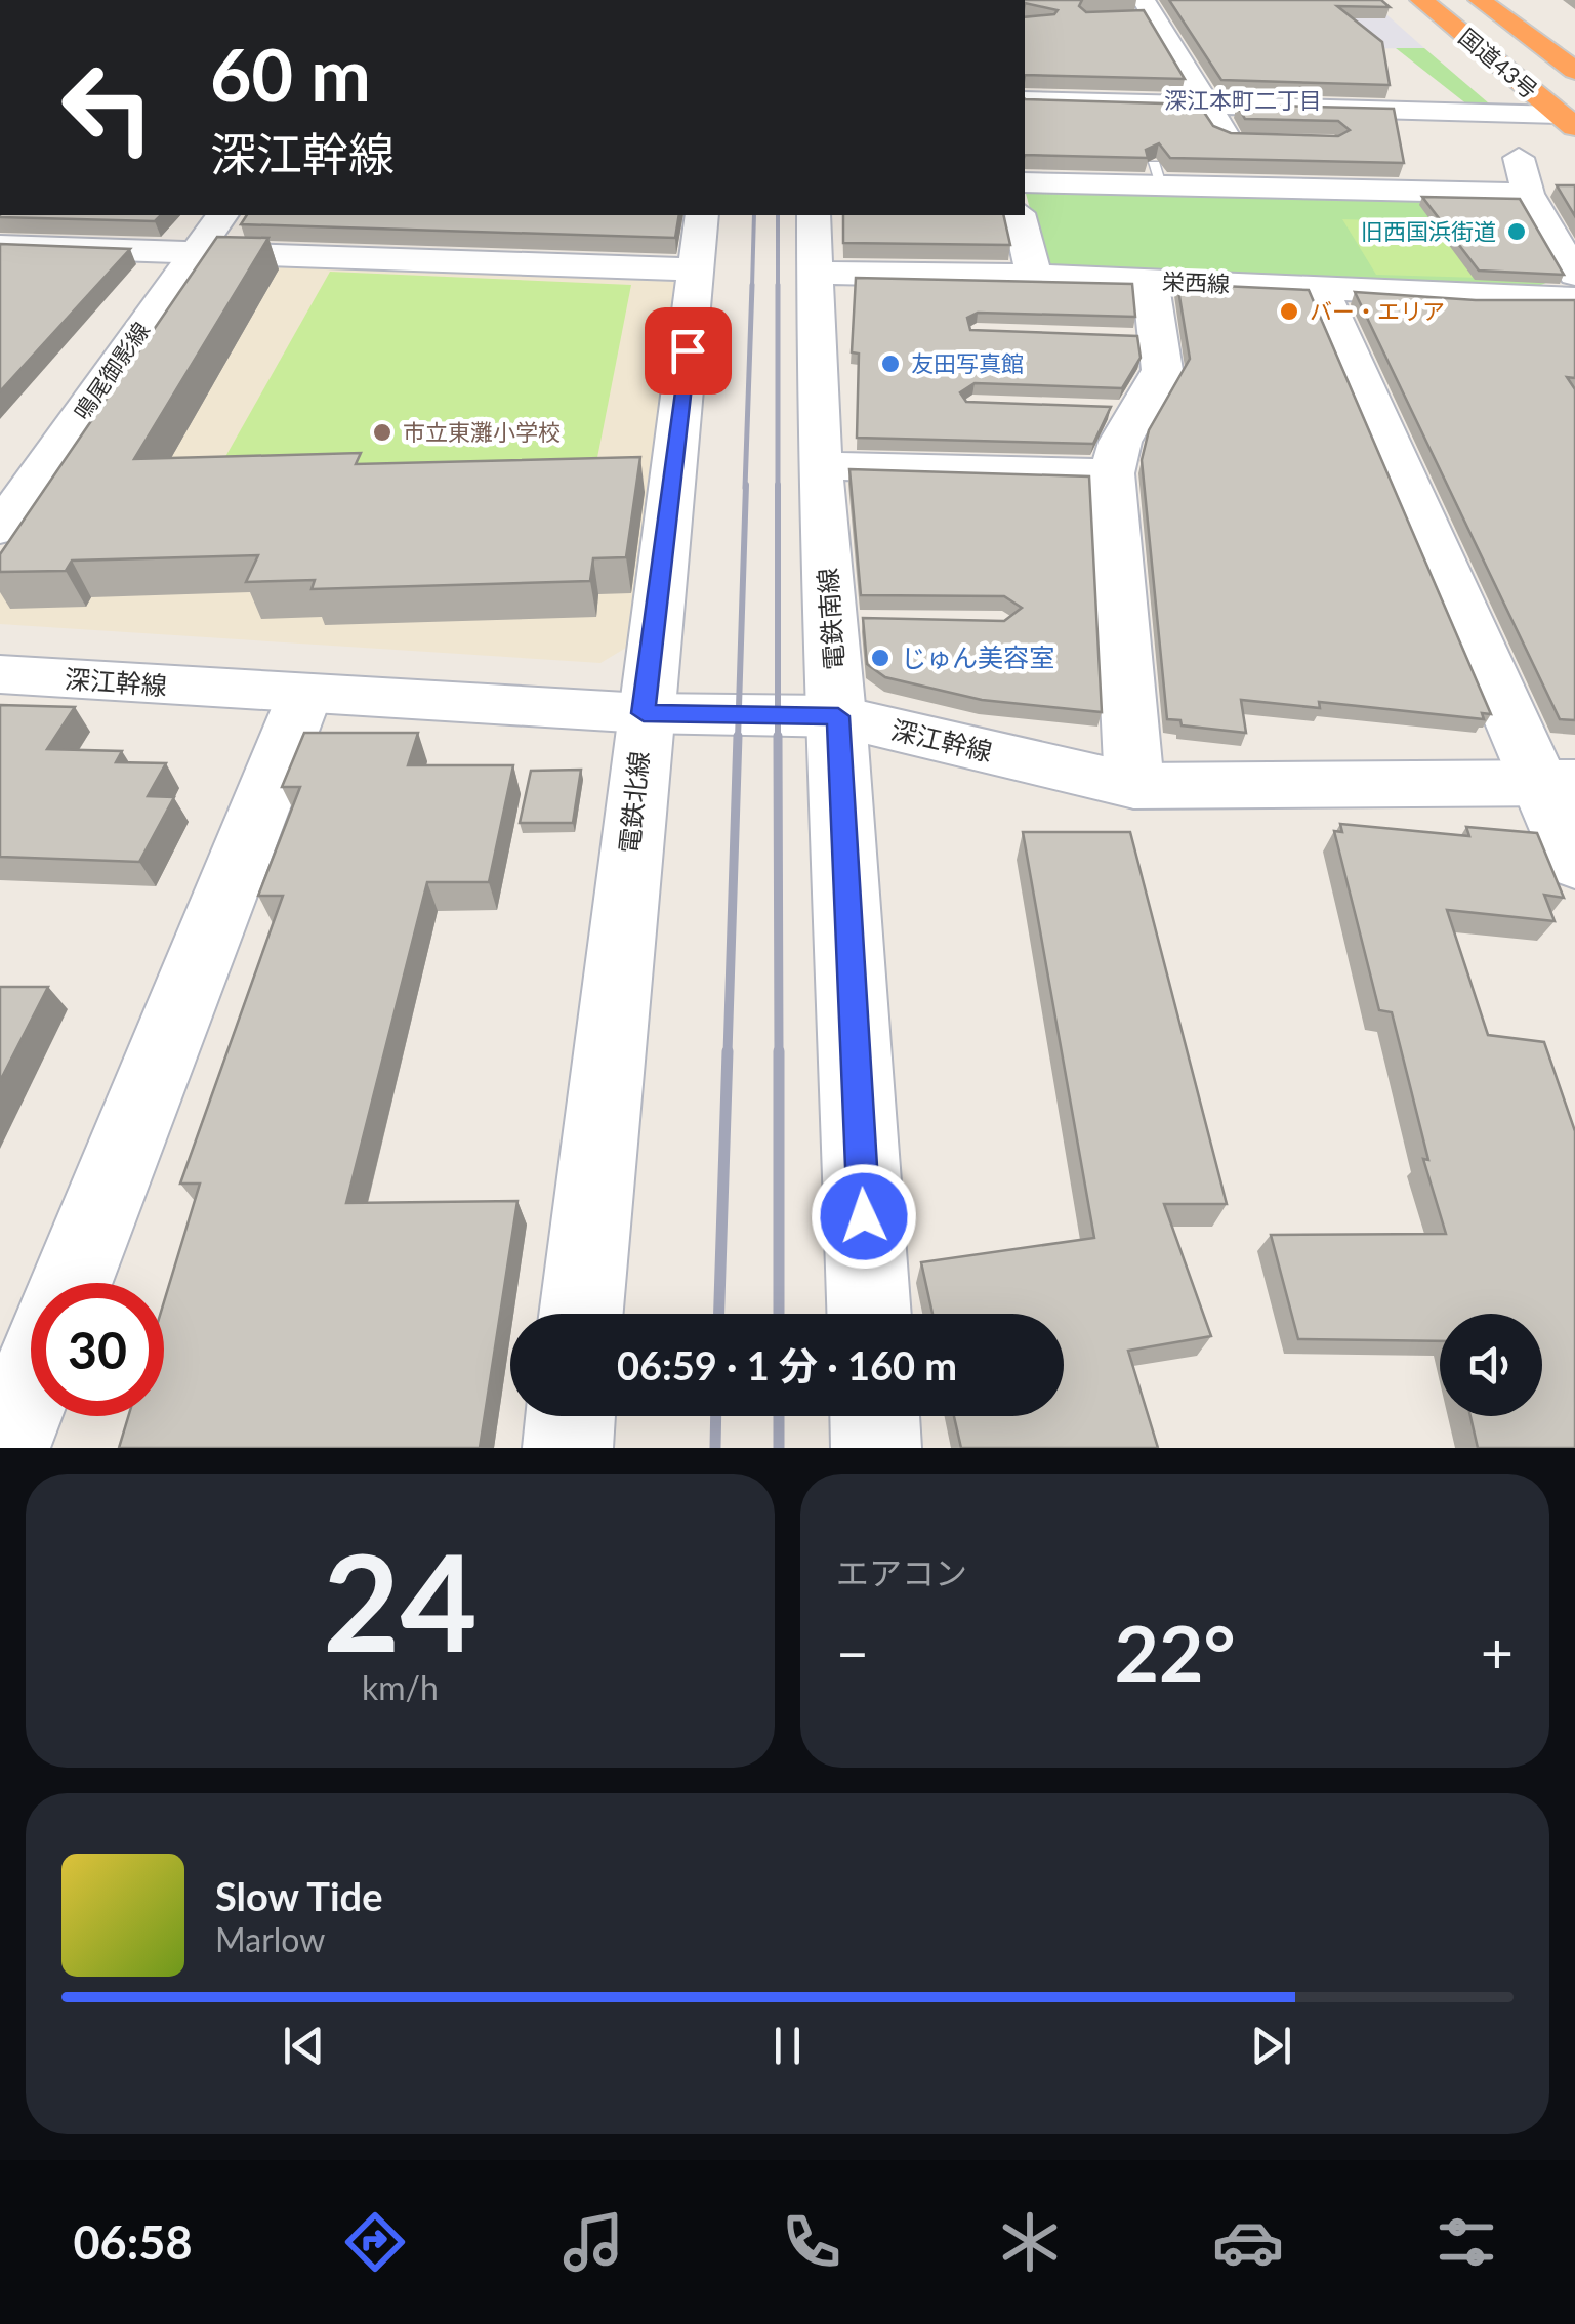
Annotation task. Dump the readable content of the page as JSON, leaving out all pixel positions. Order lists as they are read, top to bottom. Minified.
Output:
{"streets":{"highway":["国道43号"],"street":["栄西線","鳴尾御影線","電鉄南線","深江幹線","電鉄北線"]},"crossings":[["栄西線","電鉄南線"],["電鉄南線","深江幹線"],["深江幹線","電鉄北線"]],"districts":["深江本町二丁目"],"places":["旧西国浜街道","バー・エリア","友田写真館","市立東灘小学校","じゅん美容室"],"page":{"turn":["60 m","深江幹線"],"limit":"30","trip":"06:59 · 1 分 · 160 m","tile":[["24","km/h"],"エアコン"],"heat":["−","22°","+"],"song":["Slow Tide","Marlow"],"tabs":"06:58"}}
